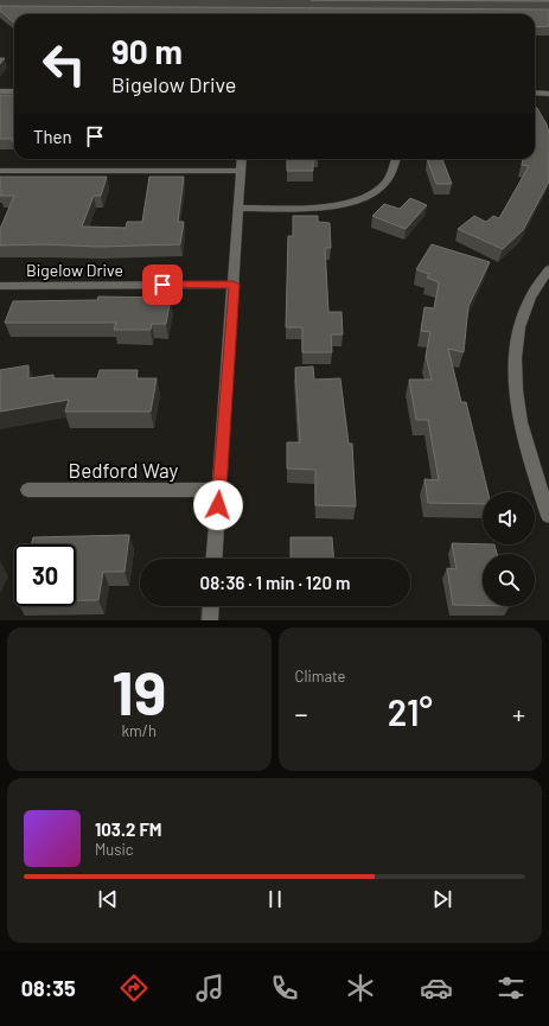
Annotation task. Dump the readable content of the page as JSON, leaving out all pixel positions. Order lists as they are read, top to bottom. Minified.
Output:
{"streets":{"street":["Bigelow Drive","Bedford Way"]},"page":{"turn":["90 m","Bigelow Drive"],"then":"Then","limit":"30","trip":"08:36 · 1 min · 120 m","tile":[["19","km/h"],"Climate"],"heat":["−","21°","+"],"song":["103.2 FM","Music"],"tabs":"08:35"}}
